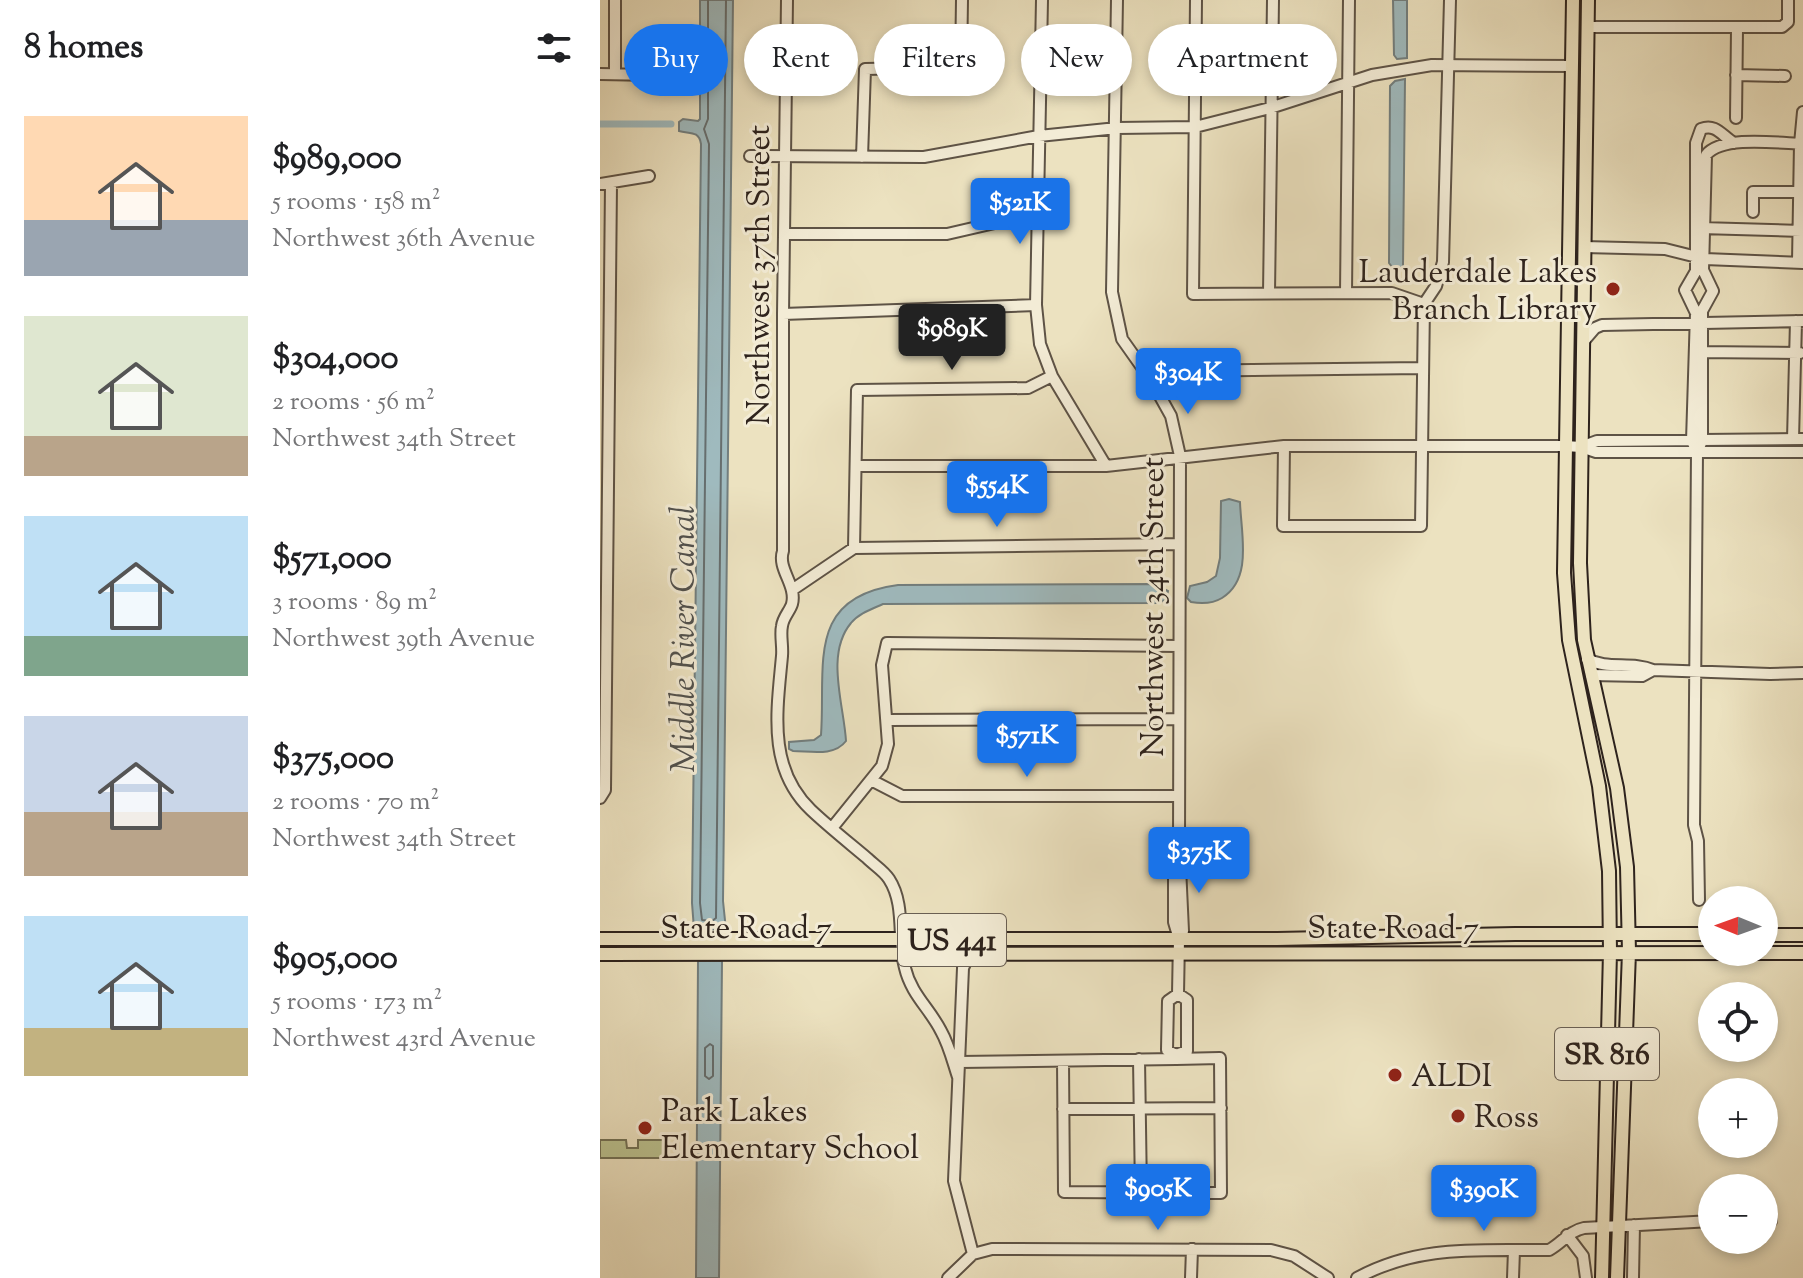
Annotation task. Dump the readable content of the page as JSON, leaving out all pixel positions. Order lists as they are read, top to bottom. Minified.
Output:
{"streets":{"main road":["State Road 7","US 441","SR 816"],"street":["Northwest 37th Street","Northwest 34th Street"]},"crossings":[["Northwest 37th Street","State Road 7"],["Northwest 34th Street","State Road 7"],["State Road 7","SR 816"]],"water":["Middle River Canal"],"places":["Lauderdale Lakes Branch Library","ALDI","Ross","Park Lakes Elementary School"],"north":"left","page":{"heading":"8 homes","chip":["Buy","Rent","Filters","New","Apartment"],"list":[{"name":"$989,000","note":"5 rooms · 158 m² · Northwest 36th Avenue"},{"name":"$304,000","note":"2 rooms · 56 m² · Northwest 34th Street"},{"name":"$571,000","note":"3 rooms · 89 m² · Northwest 39th Avenue"},{"name":"$375,000","note":"2 rooms · 70 m² · Northwest 34th Street"},{"name":"$905,000","note":"5 rooms · 173 m² · Northwest 43rd Avenue"}],"price":["$521K","$989K","$304K","$554K","$571K","$375K","$905K","$390K"],"map_buttons":["+","−"]}}
